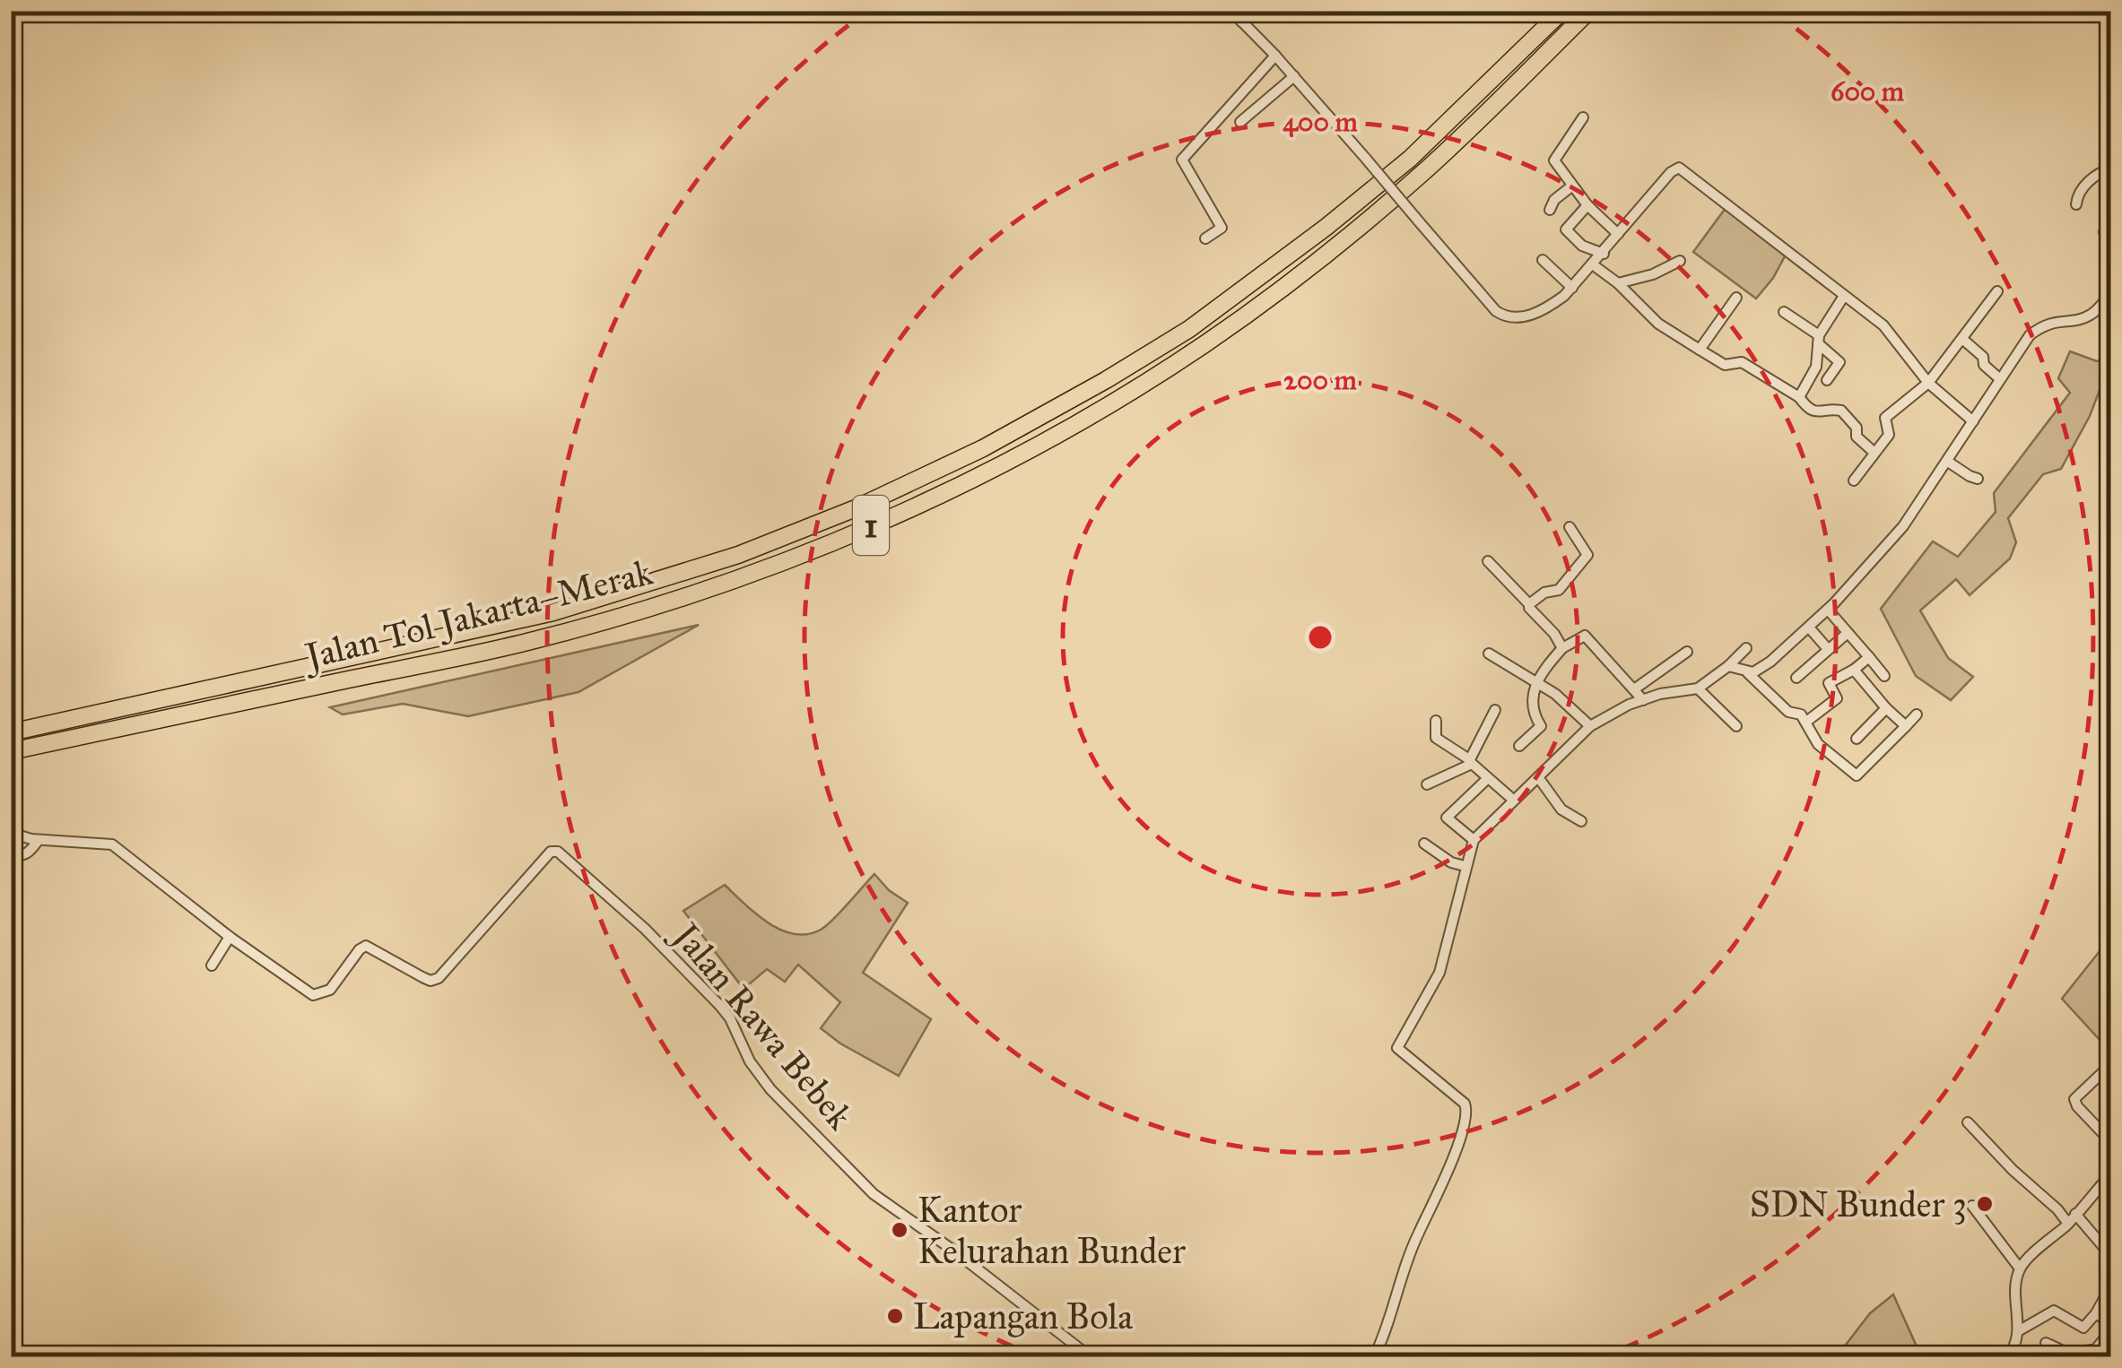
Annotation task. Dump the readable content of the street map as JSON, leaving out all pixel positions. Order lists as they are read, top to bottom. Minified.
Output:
{"streets":{"highway":["1","Jalan Tol Jakarta–Merak"],"street":["Jalan Rawa Bebek"]},"places":["SDN Bunder 3","Kantor Kelurahan Bunder","Lapangan Bola"],"rings":["600 m","400 m","200 m"]}
